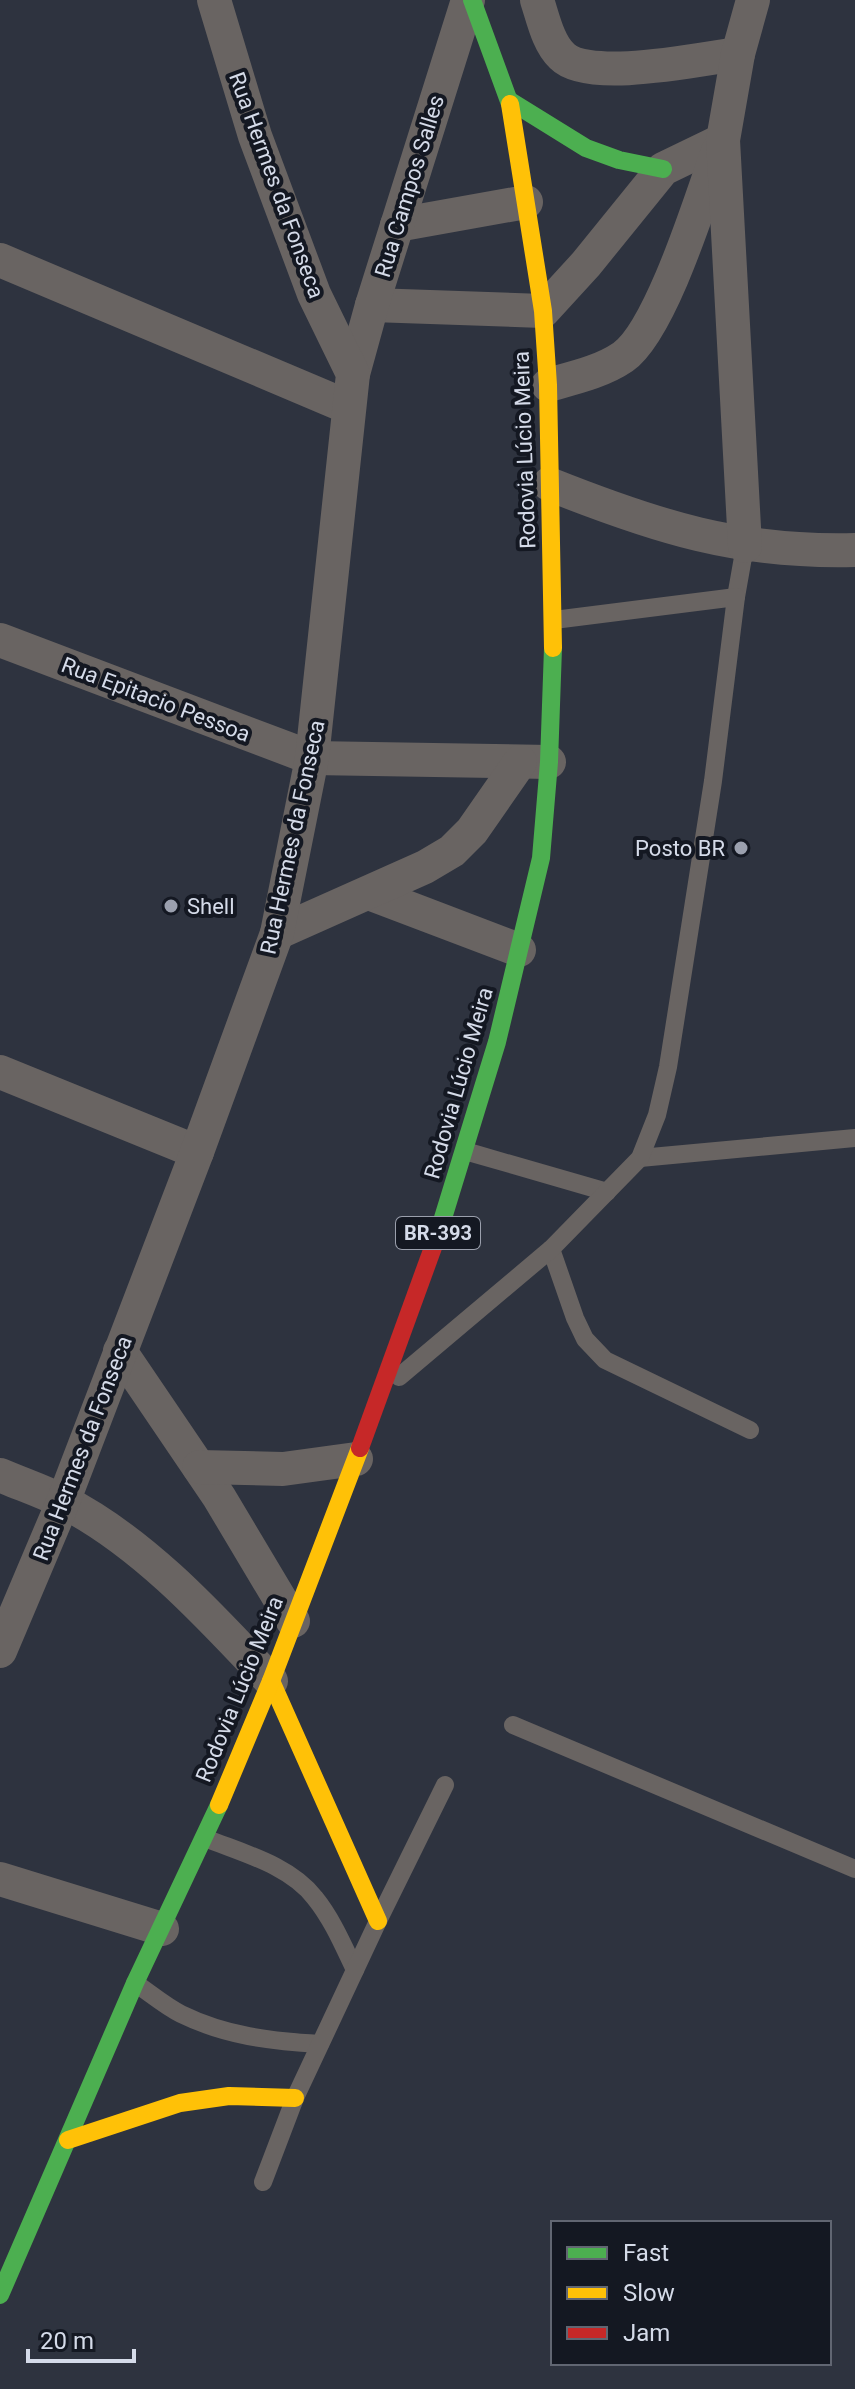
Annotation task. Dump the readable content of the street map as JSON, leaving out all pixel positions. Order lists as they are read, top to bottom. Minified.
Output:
{"streets":{"highway":["Rodovia Lúcio Meira","BR-393"],"street":["Rua Hermes da Fonseca","Rua Campos Salles","Rua Epitacio Pessoa"]},"crossings":[["Rua Hermes da Fonseca","Rua Campos Salles"],["Rua Hermes da Fonseca","Rua Epitacio Pessoa"],["Rua Campos Salles","Rodovia Lúcio Meira"],["Rodovia Lúcio Meira","Rua Epitacio Pessoa"]],"places":["Posto BR","Shell"],"legend":["Fast","Slow","Jam"],"scale_bar":"20 m"}
